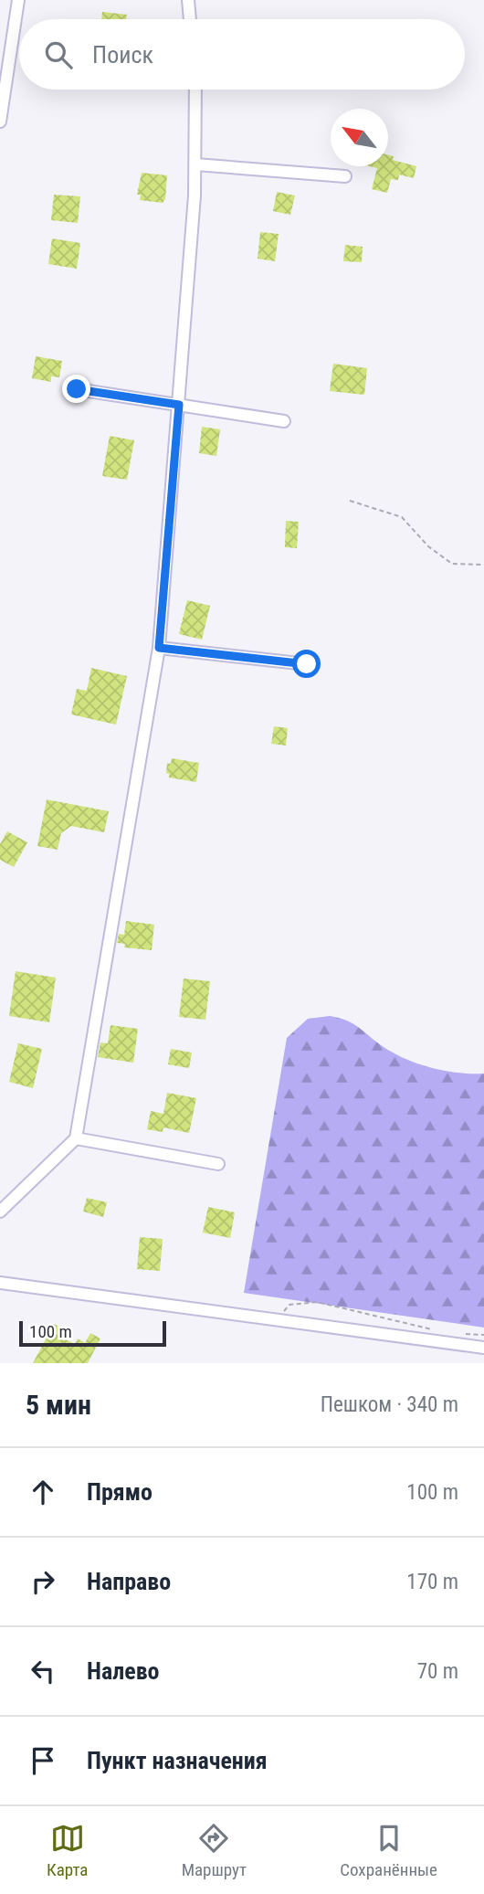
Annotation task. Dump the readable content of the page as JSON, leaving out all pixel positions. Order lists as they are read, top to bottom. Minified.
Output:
{"scale_bar":"100 m","north":"top left","page":{"search":"Поиск","scale":"100 m","heading":["5 мин","Пешком · 340 m"],"list":[["Прямо","100 m"],["Направо","170 m"],["Налево","70 m"],"Пункт назначения"],"nav":["Карта","Маршрут","Сохранённые"]}}
